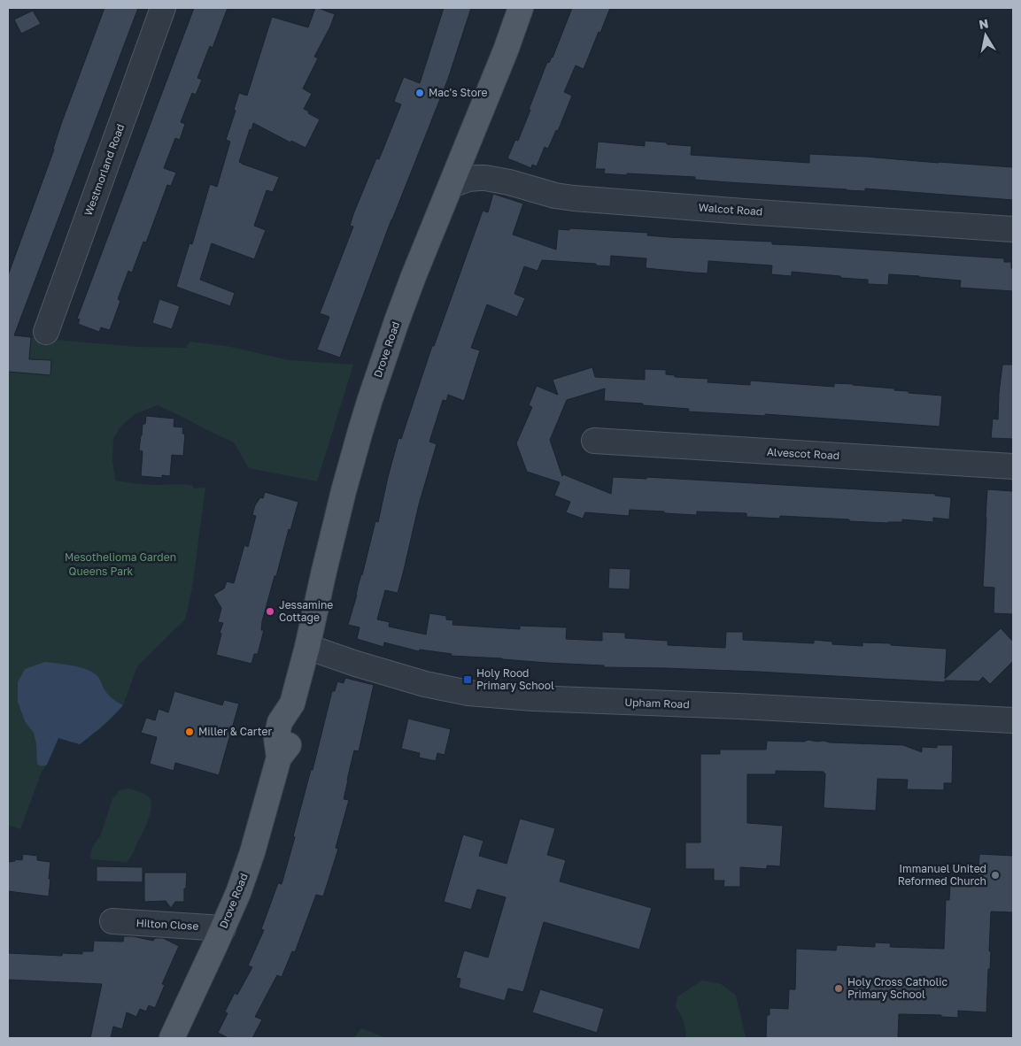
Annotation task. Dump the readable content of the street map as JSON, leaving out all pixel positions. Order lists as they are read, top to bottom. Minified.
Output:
{"streets":{"main road":["Drove Road"],"street":["Westmorland Road","Walcot Road","Alvescot Road","Upham Road","Hilton Close"]},"crossings":[["Walcot Road","Drove Road"],["Drove Road","Upham Road"],["Drove Road","Hilton Close"]],"parks":["Mesothelioma Garden","Queens Park"],"places":{"other":["Mac's Store","Jessamine Cottage","Miller & Carter","Immanuel United Reformed Church","Holy Cross Catholic Primary School"],"transit":["Holy Rood Primary School"]},"north":"top"}
